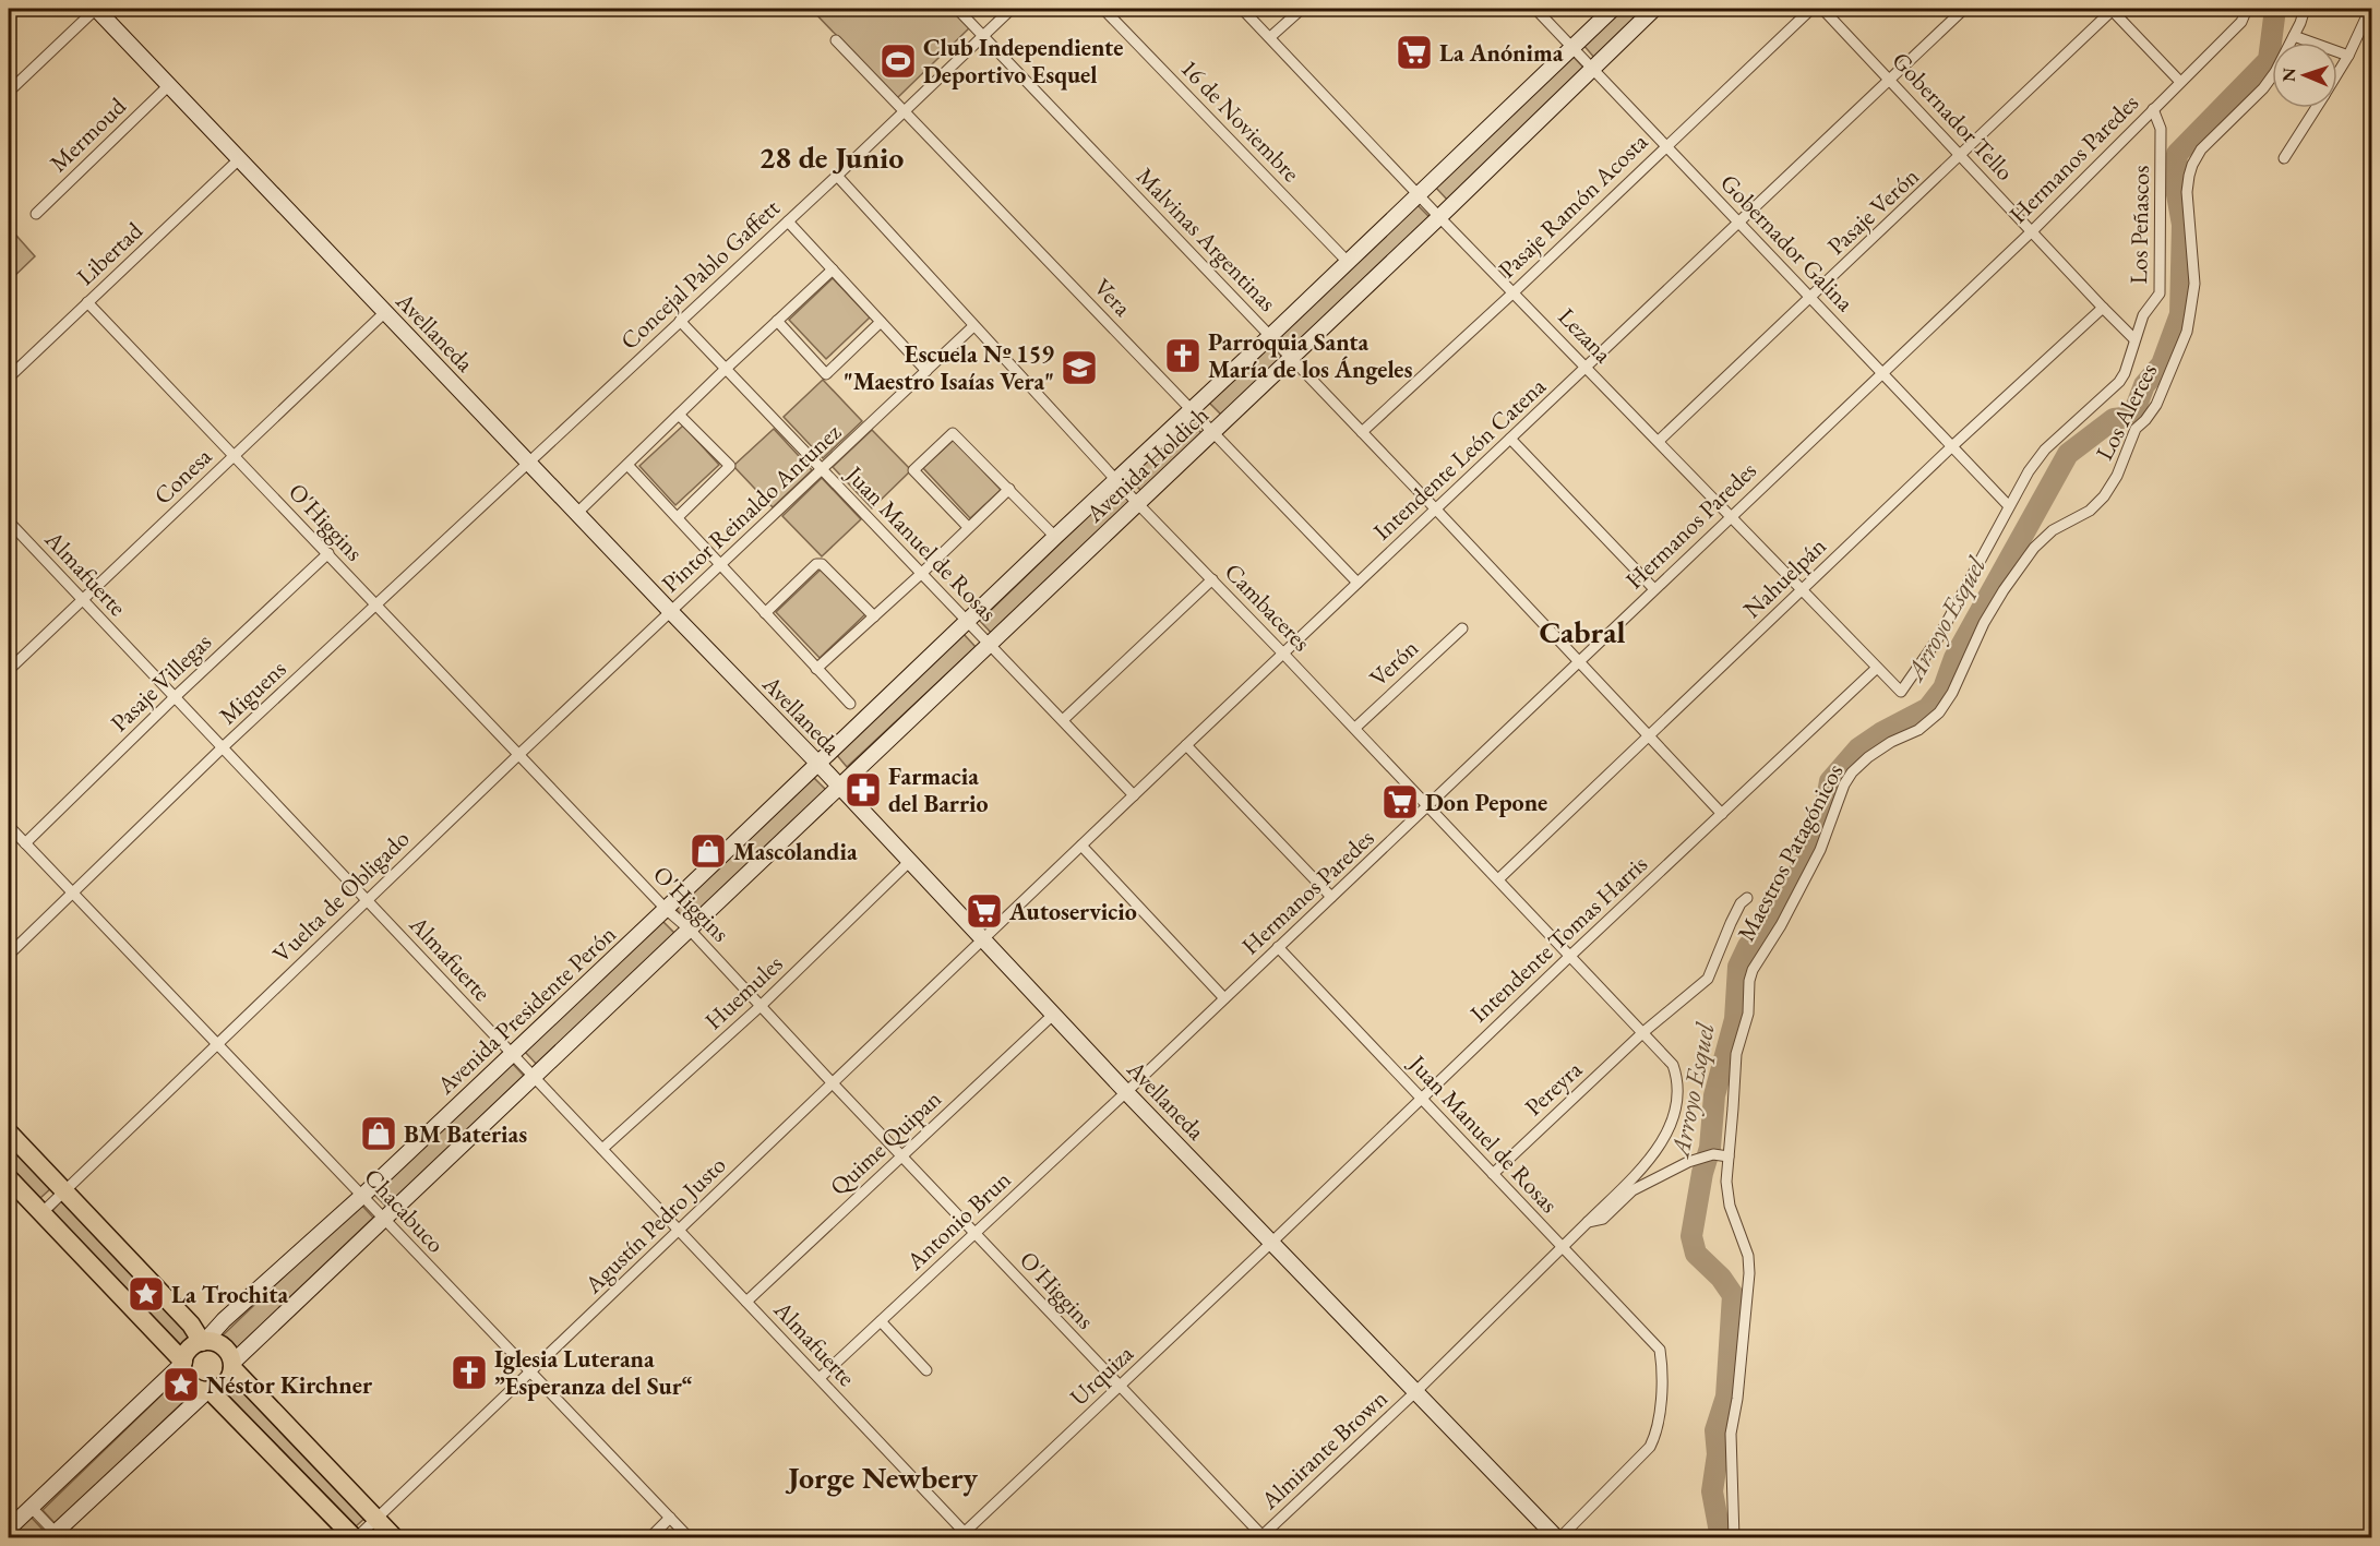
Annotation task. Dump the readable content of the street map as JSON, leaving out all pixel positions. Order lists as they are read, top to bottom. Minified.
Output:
{"streets":{"street":["Gobernador Tello","16 de Noviembre","Mermoud","Hermanos Paredes","Pasaje Ramón Acosta","Pasaje Verón","Los Peñascos","Malvinas Argentinas","Gobernador Galina","Libertad","Concejal Pablo Gaffett","Vera","Avellaneda","Lezana","Los Alerces","Intendente León Catena","Avenida Holdich","Conesa","Pintor Reinaldo Antunez","O'Higgins","Juan Manuel de Rosas","Almafuerte","Nahuelpán","Cambaceres","Verón","Pasaje Villegas","Miguens","Maestros Patagónicos","Vuelta de Obligado","Intendente Tomas Harris","Huemules","Avenida Presidente Perón","Pereyra","Quime Quipan","Chacabuco","Antonio Brun","Agustín Pedro Justo","Urquiza","Almirante Brown"]},"crossings":[["Gobernador Tello","Hermanos Paredes"],["Gobernador Tello","Pasaje Verón"],["Gobernador Tello","Los Peñascos"],["Gobernador Tello","Intendente León Catena"],["Gobernador Tello","Nahuelpán"],["16 de Noviembre","Avenida Holdich"],["Mermoud","Avellaneda"],["Hermanos Paredes","Los Peñascos"],["Hermanos Paredes","Malvinas Argentinas"],["Hermanos Paredes","Gobernador Galina"],["Hermanos Paredes","Avellaneda"],["Hermanos Paredes","Lezana"],["Hermanos Paredes","Juan Manuel de Rosas"],["Hermanos Paredes","Cambaceres"],["Hermanos Paredes","Antonio Brun"],["Pasaje Ramón Acosta","Malvinas Argentinas"],["Pasaje Ramón Acosta","Gobernador Galina"],["Pasaje Ramón Acosta","Lezana"],["Pasaje Verón","Gobernador Galina"],["Pasaje Verón","Lezana"],["Los Peñascos","Gobernador Galina"],["Los Peñascos","Lezana"],["Malvinas Argentinas","Concejal Pablo Gaffett"],["Malvinas Argentinas","Intendente León Catena"],["Malvinas Argentinas","Avenida Holdich"],["Malvinas Argentinas","Nahuelpán"],["Malvinas Argentinas","Intendente Tomas Harris"],["Gobernador Galina","Intendente León Catena"],["Gobernador Galina","Avenida Holdich"],["Gobernador Galina","Nahuelpán"],["Libertad","Avellaneda"],["Libertad","O'Higgins"],["Concejal Pablo Gaffett","Vera"],["Concejal Pablo Gaffett","Avellaneda"],["Concejal Pablo Gaffett","Juan Manuel de Rosas"],["Concejal Pablo Gaffett","Cambaceres"],["Concejal Pablo Gaffett","Miguens"],["Vera","Intendente León Catena"],["Vera","Avenida Holdich"],["Avellaneda","Intendente León Catena"],["Avellaneda","Avenida Holdich"],["Avellaneda","Conesa"],["Avellaneda","Pintor Reinaldo Antunez"],["Avellaneda","Juan Manuel de Rosas"],["Avellaneda","Miguens"],["Avellaneda","Vuelta de Obligado"],["Avellaneda","Intendente Tomas Harris"],["Avellaneda","Huemules"],["Avellaneda","Avenida Presidente Perón"],["Avellaneda","Quime Quipan"],["Avellaneda","Antonio Brun"],["Avellaneda","Agustín Pedro Justo"],["Avellaneda","Urquiza"],["Avellaneda","Almirante Brown"],["Lezana","Intendente León Catena"],["Lezana","Avenida Holdich"],["Lezana","Nahuelpán"],["Lezana","Intendente Tomas Harris"],["Los Alerces","Maestros Patagónicos"],["Intendente León Catena","Juan Manuel de Rosas"],["Intendente León Catena","Cambaceres"],["Intendente León Catena","Agustín Pedro Justo"],["Avenida Holdich","Juan Manuel de Rosas"],["Avenida Holdich","Cambaceres"],["Avenida Holdich","Avenida Presidente Perón"],["Conesa","O'Higgins"],["Conesa","Almafuerte"],["Pintor Reinaldo Antunez","Juan Manuel de Rosas"],["Pintor Reinaldo Antunez","Cambaceres"],["Pintor Reinaldo Antunez","Vuelta de Obligado"],["O'Higgins","Pasaje Villegas"],["O'Higgins","Miguens"],["O'Higgins","Vuelta de Obligado"],["O'Higgins","Huemules"],["O'Higgins","Avenida Presidente Perón"],["O'Higgins","Quime Quipan"],["O'Higgins","Antonio Brun"],["O'Higgins","Agustín Pedro Justo"],["O'Higgins","Urquiza"],["O'Higgins","Almirante Brown"],["Juan Manuel de Rosas","Intendente Tomas Harris"],["Juan Manuel de Rosas","Pereyra"],["Juan Manuel de Rosas","Almirante Brown"],["Almafuerte","Pasaje Villegas"],["Almafuerte","Miguens"],["Almafuerte","Vuelta de Obligado"],["Almafuerte","Huemules"],["Almafuerte","Avenida Presidente Perón"],["Almafuerte","Quime Quipan"],["Almafuerte","Antonio Brun"],["Almafuerte","Agustín Pedro Justo"],["Almafuerte","Urquiza"],["Nahuelpán","Cambaceres"],["Cambaceres","Verón"],["Cambaceres","Intendente Tomas Harris"],["Cambaceres","Pereyra"],["Cambaceres","Almirante Brown"],["Pasaje Villegas","Chacabuco"],["Miguens","Chacabuco"],["Vuelta de Obligado","Chacabuco"],["Intendente Tomas Harris","Urquiza"],["Avenida Presidente Perón","Chacabuco"],["Chacabuco","Agustín Pedro Justo"]],"districts":["28 de Junio","Cabral","Jorge Newbery"],"water":["Arroyo Esquel"],"places":{"supermarket":["La Anónima","Don Pepone","Autoservicio"],"sports":["Club Independiente Deportivo Esquel"],"church":["Parroquia Santa María de los Ángeles","Iglesia Luterana ”Esperanza del Sur“"],"school or university":["Escuela Nº 159 \"Maestro Isaías Vera\""],"pharmacy":["Farmacia del Barrio"],"shop":["Mascolandia","BM Baterias"],"place":["La Trochita","Néstor Kirchner"]},"north":"left"}
